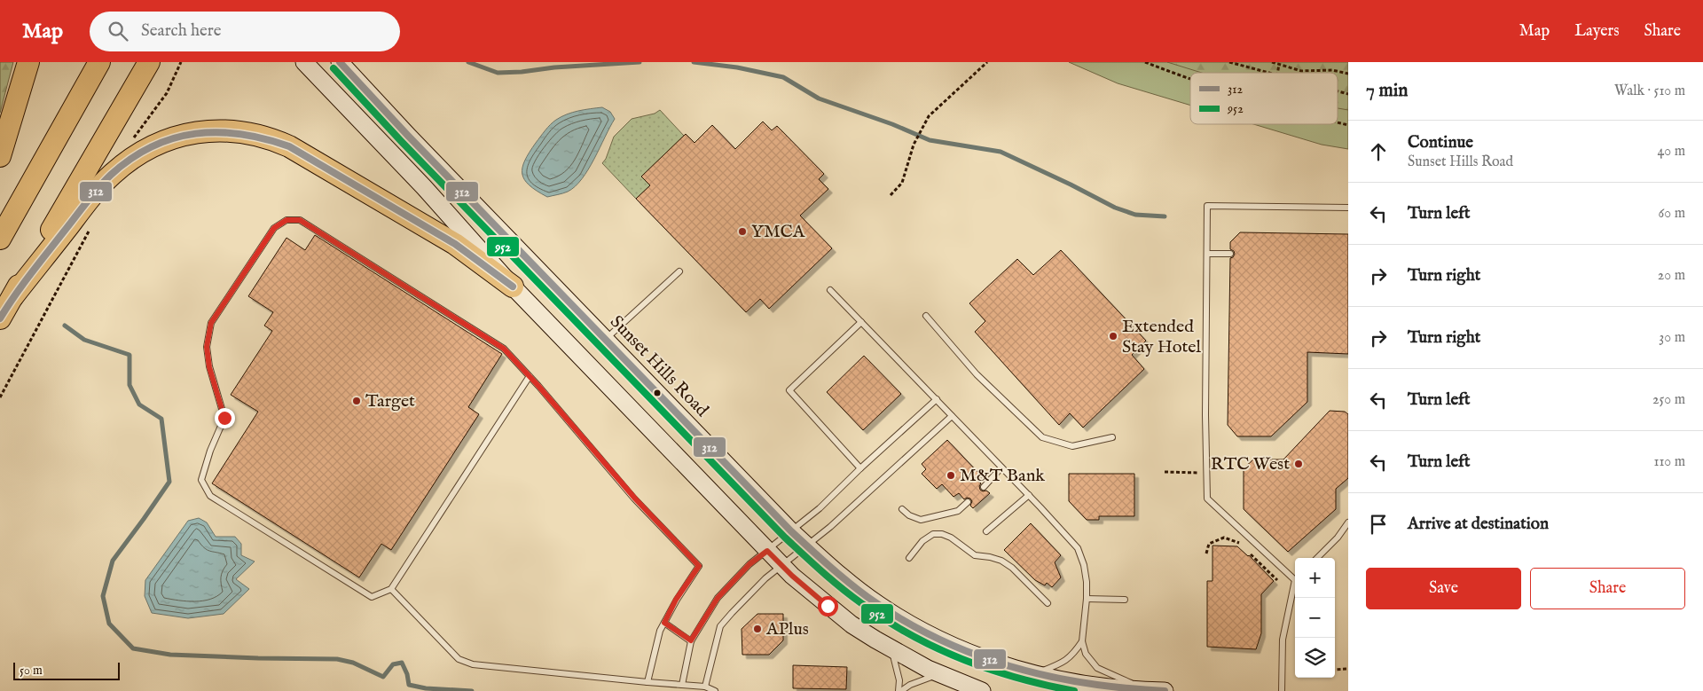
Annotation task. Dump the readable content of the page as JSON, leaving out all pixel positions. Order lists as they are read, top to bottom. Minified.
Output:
{"streets":{"main road":["Sunset Hills Road"]},"places":["YMCA","Extended Stay Hotel","Target","RTC West","M&T Bank","APlus"],"lines":["transit line 312","transit line 952"],"legend":["312","952"],"scale_bar":"50 m","page":{"header":"Map","search":"Search here","nav":["Map","Layers","Share"],"heading":["7 min","Walk · 510 m"],"list":[["Continue","Sunset Hills Road","40 m"],["Turn left","60 m"],["Turn right","20 m"],["Turn right","30 m"],["Turn left","250 m"],["Turn left","110 m"],"Arrive at destination"],"buttons":["Save","Share"],"map_buttons":["+","−"],"scale":"50 m"}}
